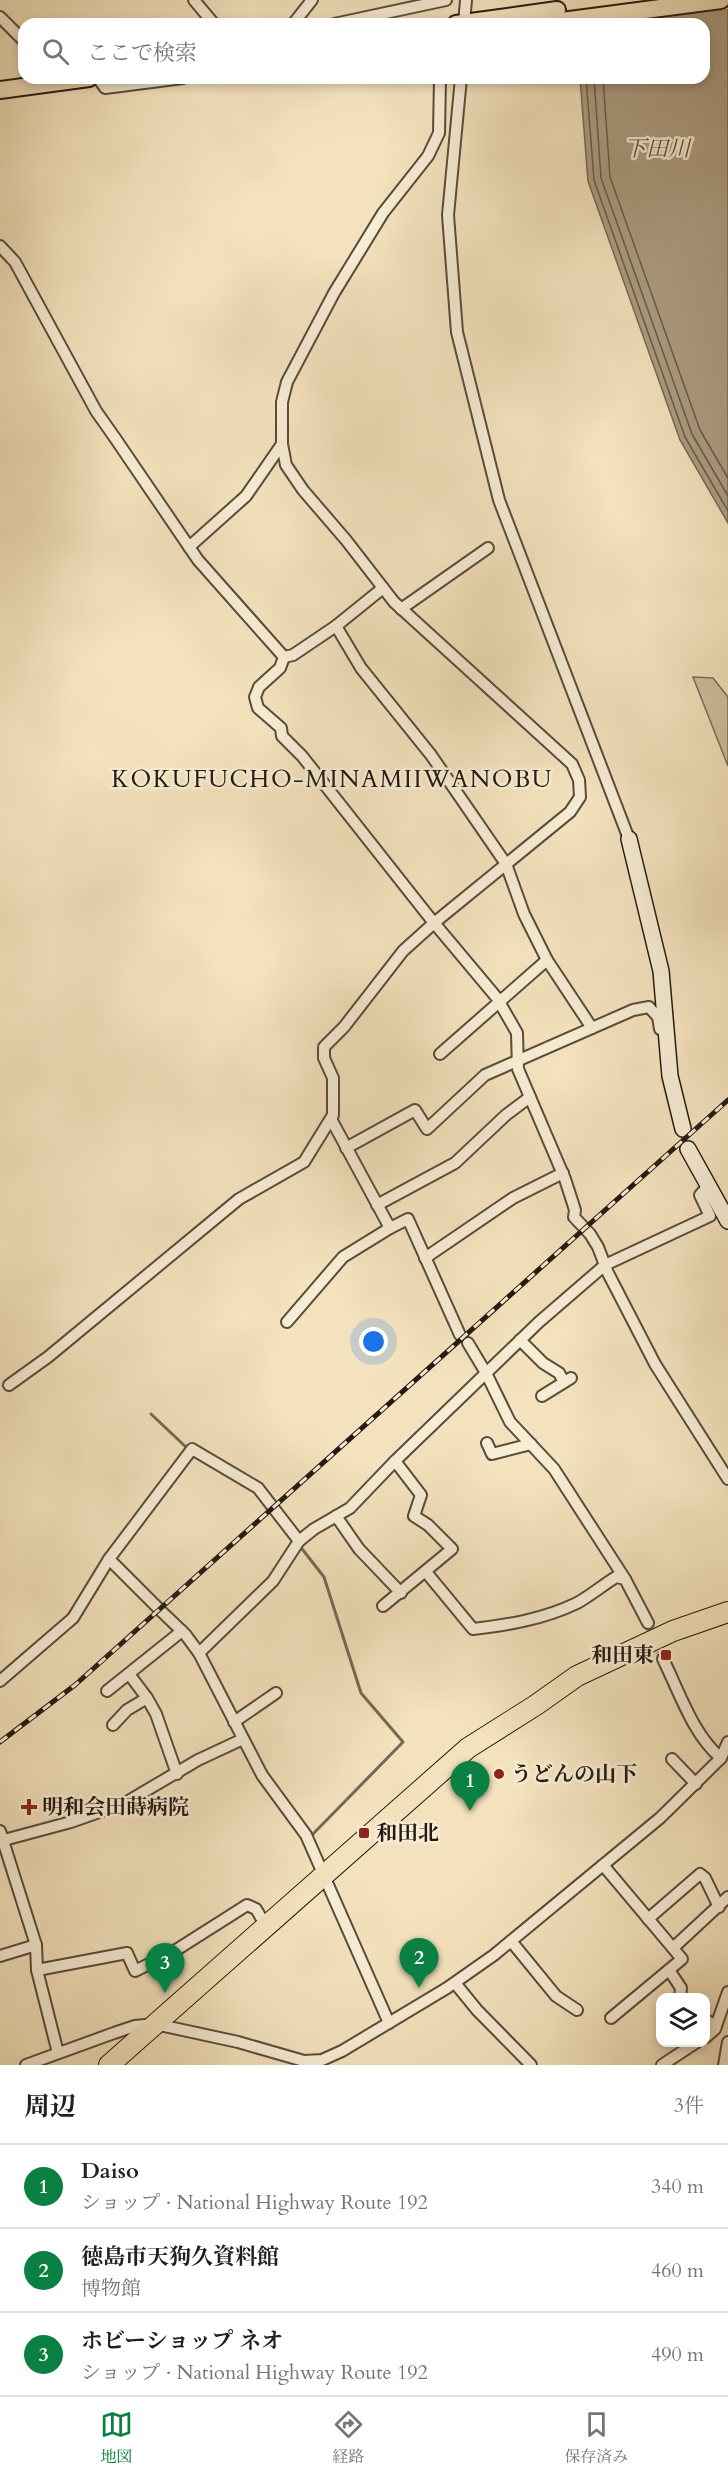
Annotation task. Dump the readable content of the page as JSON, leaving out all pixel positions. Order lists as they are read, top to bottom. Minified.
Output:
{"districts":["KOKUFUCHO-MINAMIIWANOBU"],"water":["下田川"],"places":{"transit":["和田東","和田北"],"other":["うどんの山下"],"health":["明和会田蒔病院"]},"page":{"search":"ここで検索","pins":["1","2","3"],"heading":["周辺","3件"],"list":[{"mark":"1","name":"Daiso","note":"ショップ · National Highway Route 192","value":"340 m"},{"mark":"2","name":"徳島市天狗久資料館","note":"博物館","value":"460 m"},{"mark":"3","name":"ホビーショップ ネオ","note":"ショップ · National Highway Route 192","value":"490 m"}],"nav":["地図","経路","保存済み"]}}
